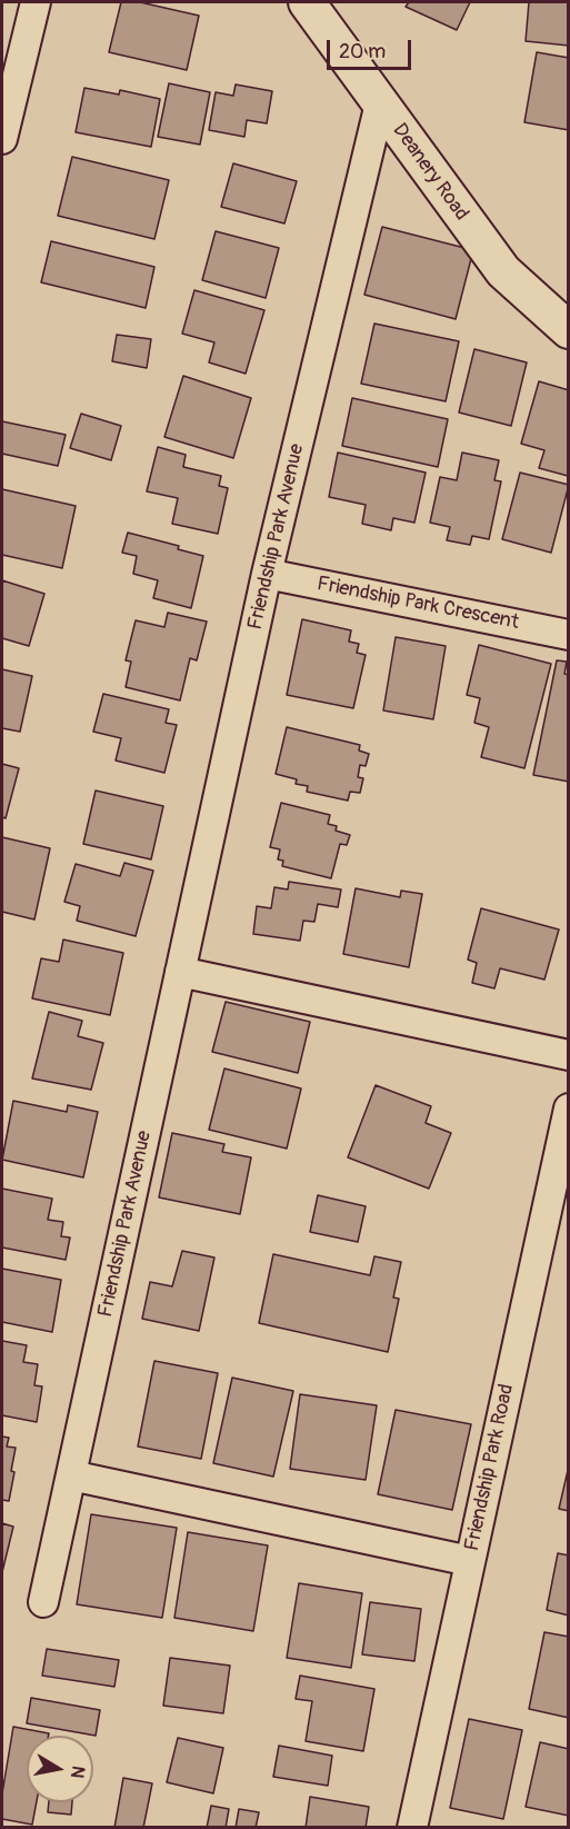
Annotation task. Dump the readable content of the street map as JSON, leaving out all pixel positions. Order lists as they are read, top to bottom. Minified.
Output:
{"streets":{"street":["Deanery Road","Friendship Park Avenue","Friendship Park Crescent","Friendship Park Road"]},"crossings":[["Deanery Road","Friendship Park Avenue"],["Friendship Park Avenue","Friendship Park Crescent"]],"scale_bar":"20 m","north":"right"}
